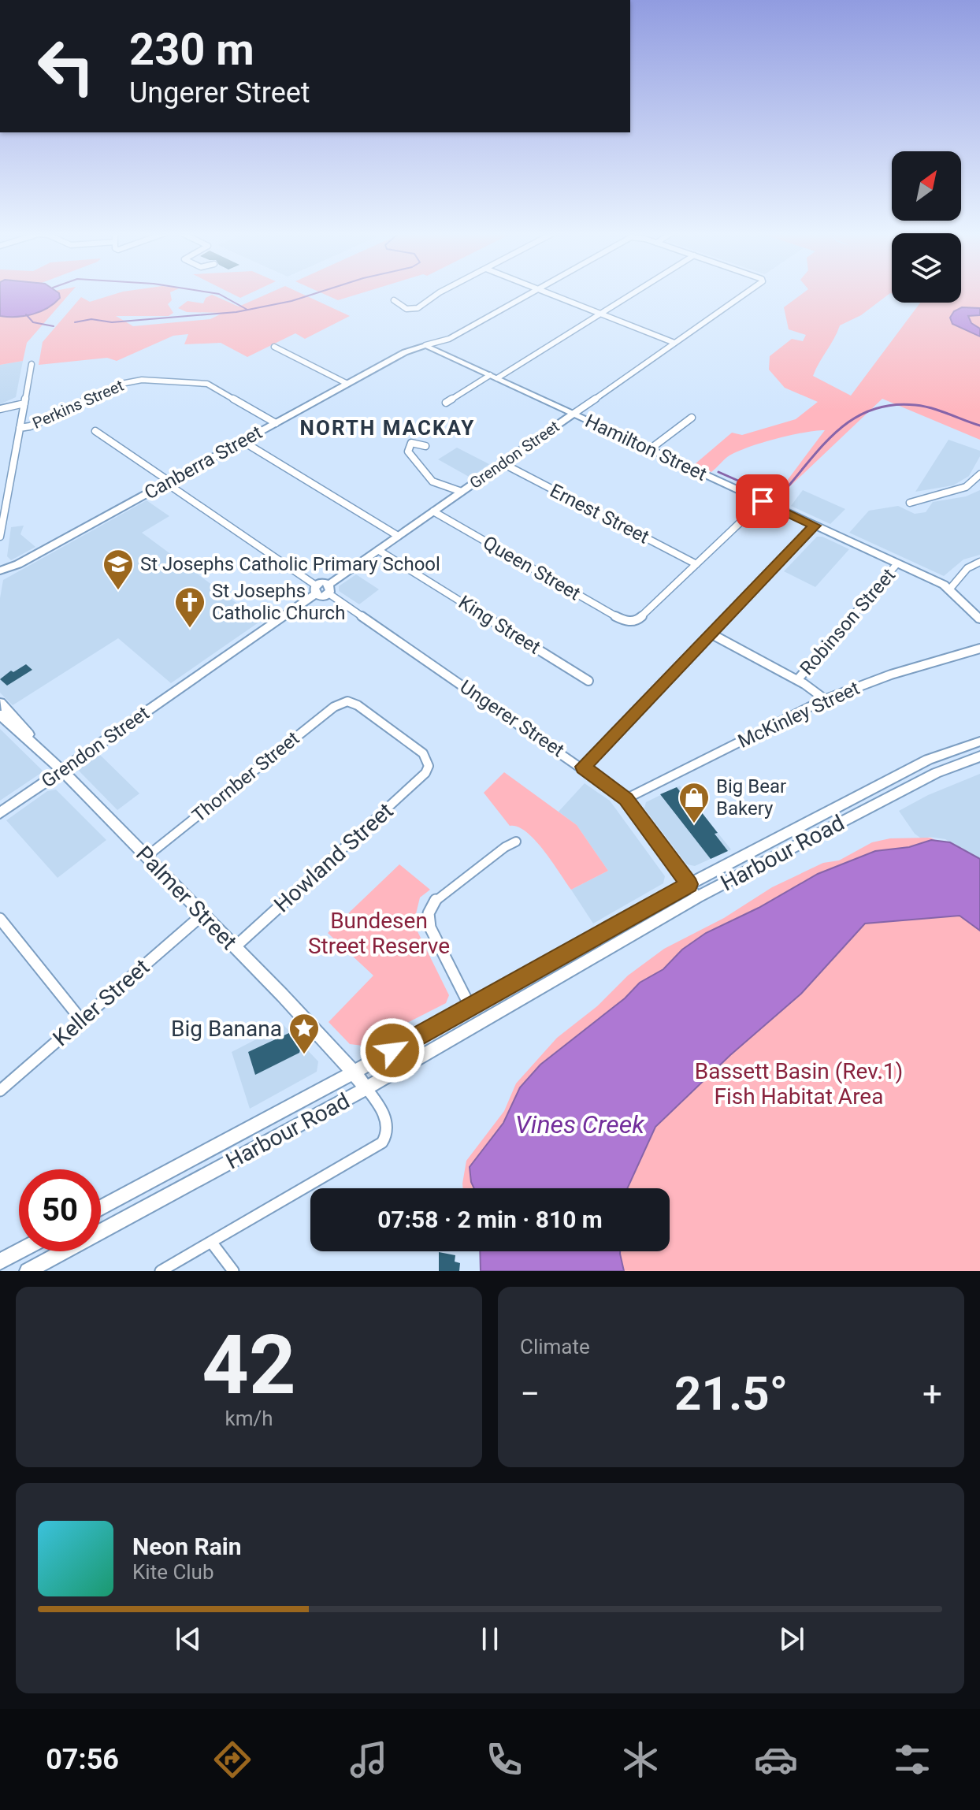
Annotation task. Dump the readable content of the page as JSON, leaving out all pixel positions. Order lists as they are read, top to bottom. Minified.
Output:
{"streets":{"street":["Perkins Street","Hamilton Street","Grendon Street","Canberra Street","Ernest Street","Queen Street","Robinson Street","King Street","McKinley Street","Ungerer Street","Thornber Street","Harbour Road","Howland Street","Palmer Street","Keller Street"]},"crossings":[["Perkins Street","Canberra Street"],["Hamilton Street","Grendon Street"],["Hamilton Street","Canberra Street"],["Hamilton Street","Robinson Street"],["Grendon Street","Ernest Street"],["Grendon Street","Queen Street"],["Grendon Street","King Street"],["Grendon Street","Ungerer Street"],["Grendon Street","Palmer Street"],["Ernest Street","Queen Street"],["McKinley Street","Ungerer Street"],["Ungerer Street","Harbour Road"],["Thornber Street","Howland Street"],["Thornber Street","Palmer Street"],["Harbour Road","Palmer Street"],["Howland Street","Palmer Street"],["Palmer Street","Keller Street"]],"districts":["NORTH MACKAY"],"water":["Vines Creek"],"parks":["Bundesen Street Reserve","Bassett Basin (Rev.1) Fish Habitat Area"],"places":{"school or university":["St Josephs Catholic Primary School"],"church":["St Josephs Catholic Church"],"shop":["Big Bear Bakery"],"place":["Big Banana"]},"north":"top right","page":{"turn":["230 m","Ungerer Street"],"limit":"50","trip":"07:58 · 2 min · 810 m","tile":[["42","km/h"],"Climate"],"heat":["−","21.5°","+"],"song":["Neon Rain","Kite Club"],"tabs":"07:56"}}
